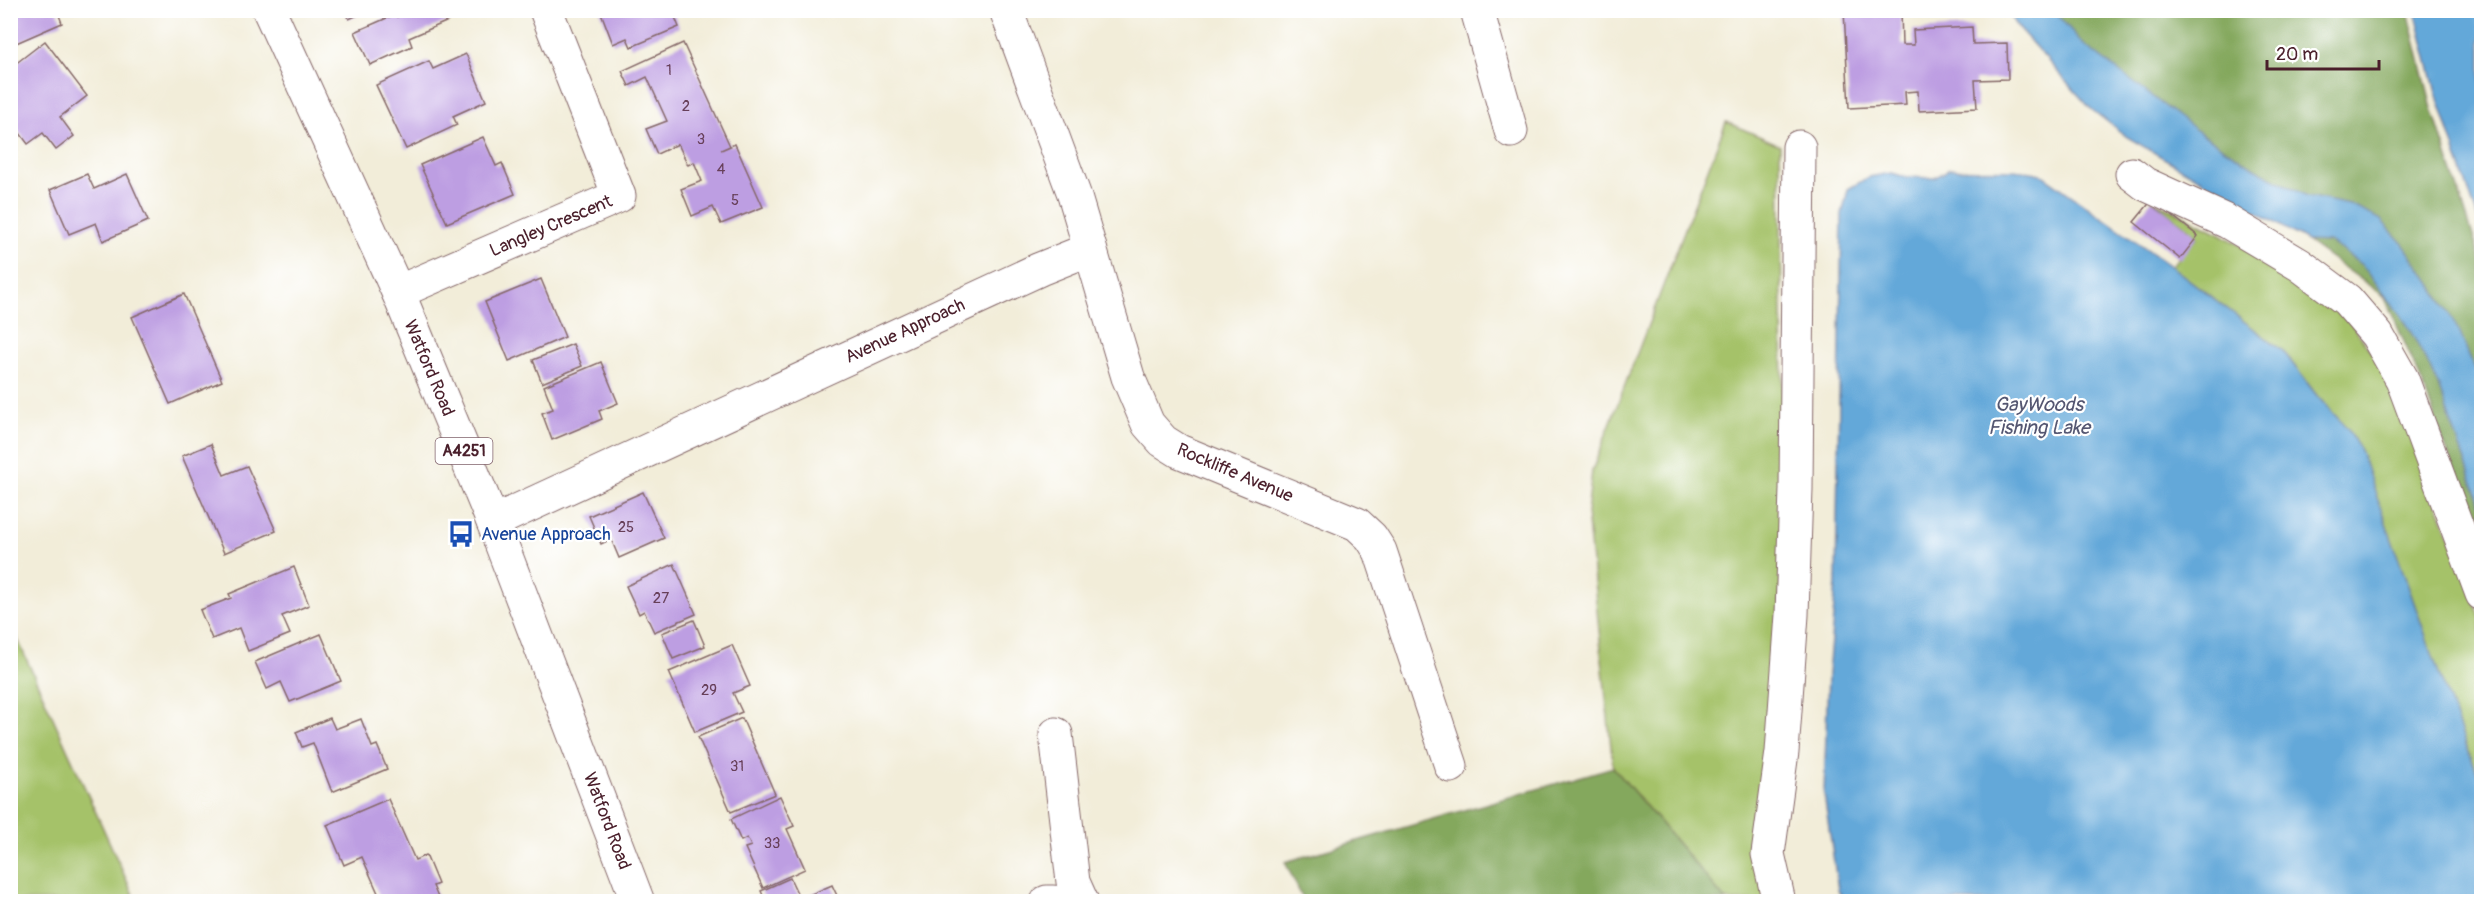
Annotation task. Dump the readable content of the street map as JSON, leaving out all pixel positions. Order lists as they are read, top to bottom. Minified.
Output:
{"streets":{"street":["Langley Crescent","Avenue Approach","Watford Road","A4251","Rockliffe Avenue"]},"crossings":[["Langley Crescent","Watford Road"],["Avenue Approach","Watford Road"],["Avenue Approach","Rockliffe Avenue"]],"water":["GayWoods Fishing Lake"],"places":{"bus stop":["Avenue Approach"]},"house_numbers":["1","2","3","4","5","25","27","29","31","33"],"scale_bar":"20 m"}
